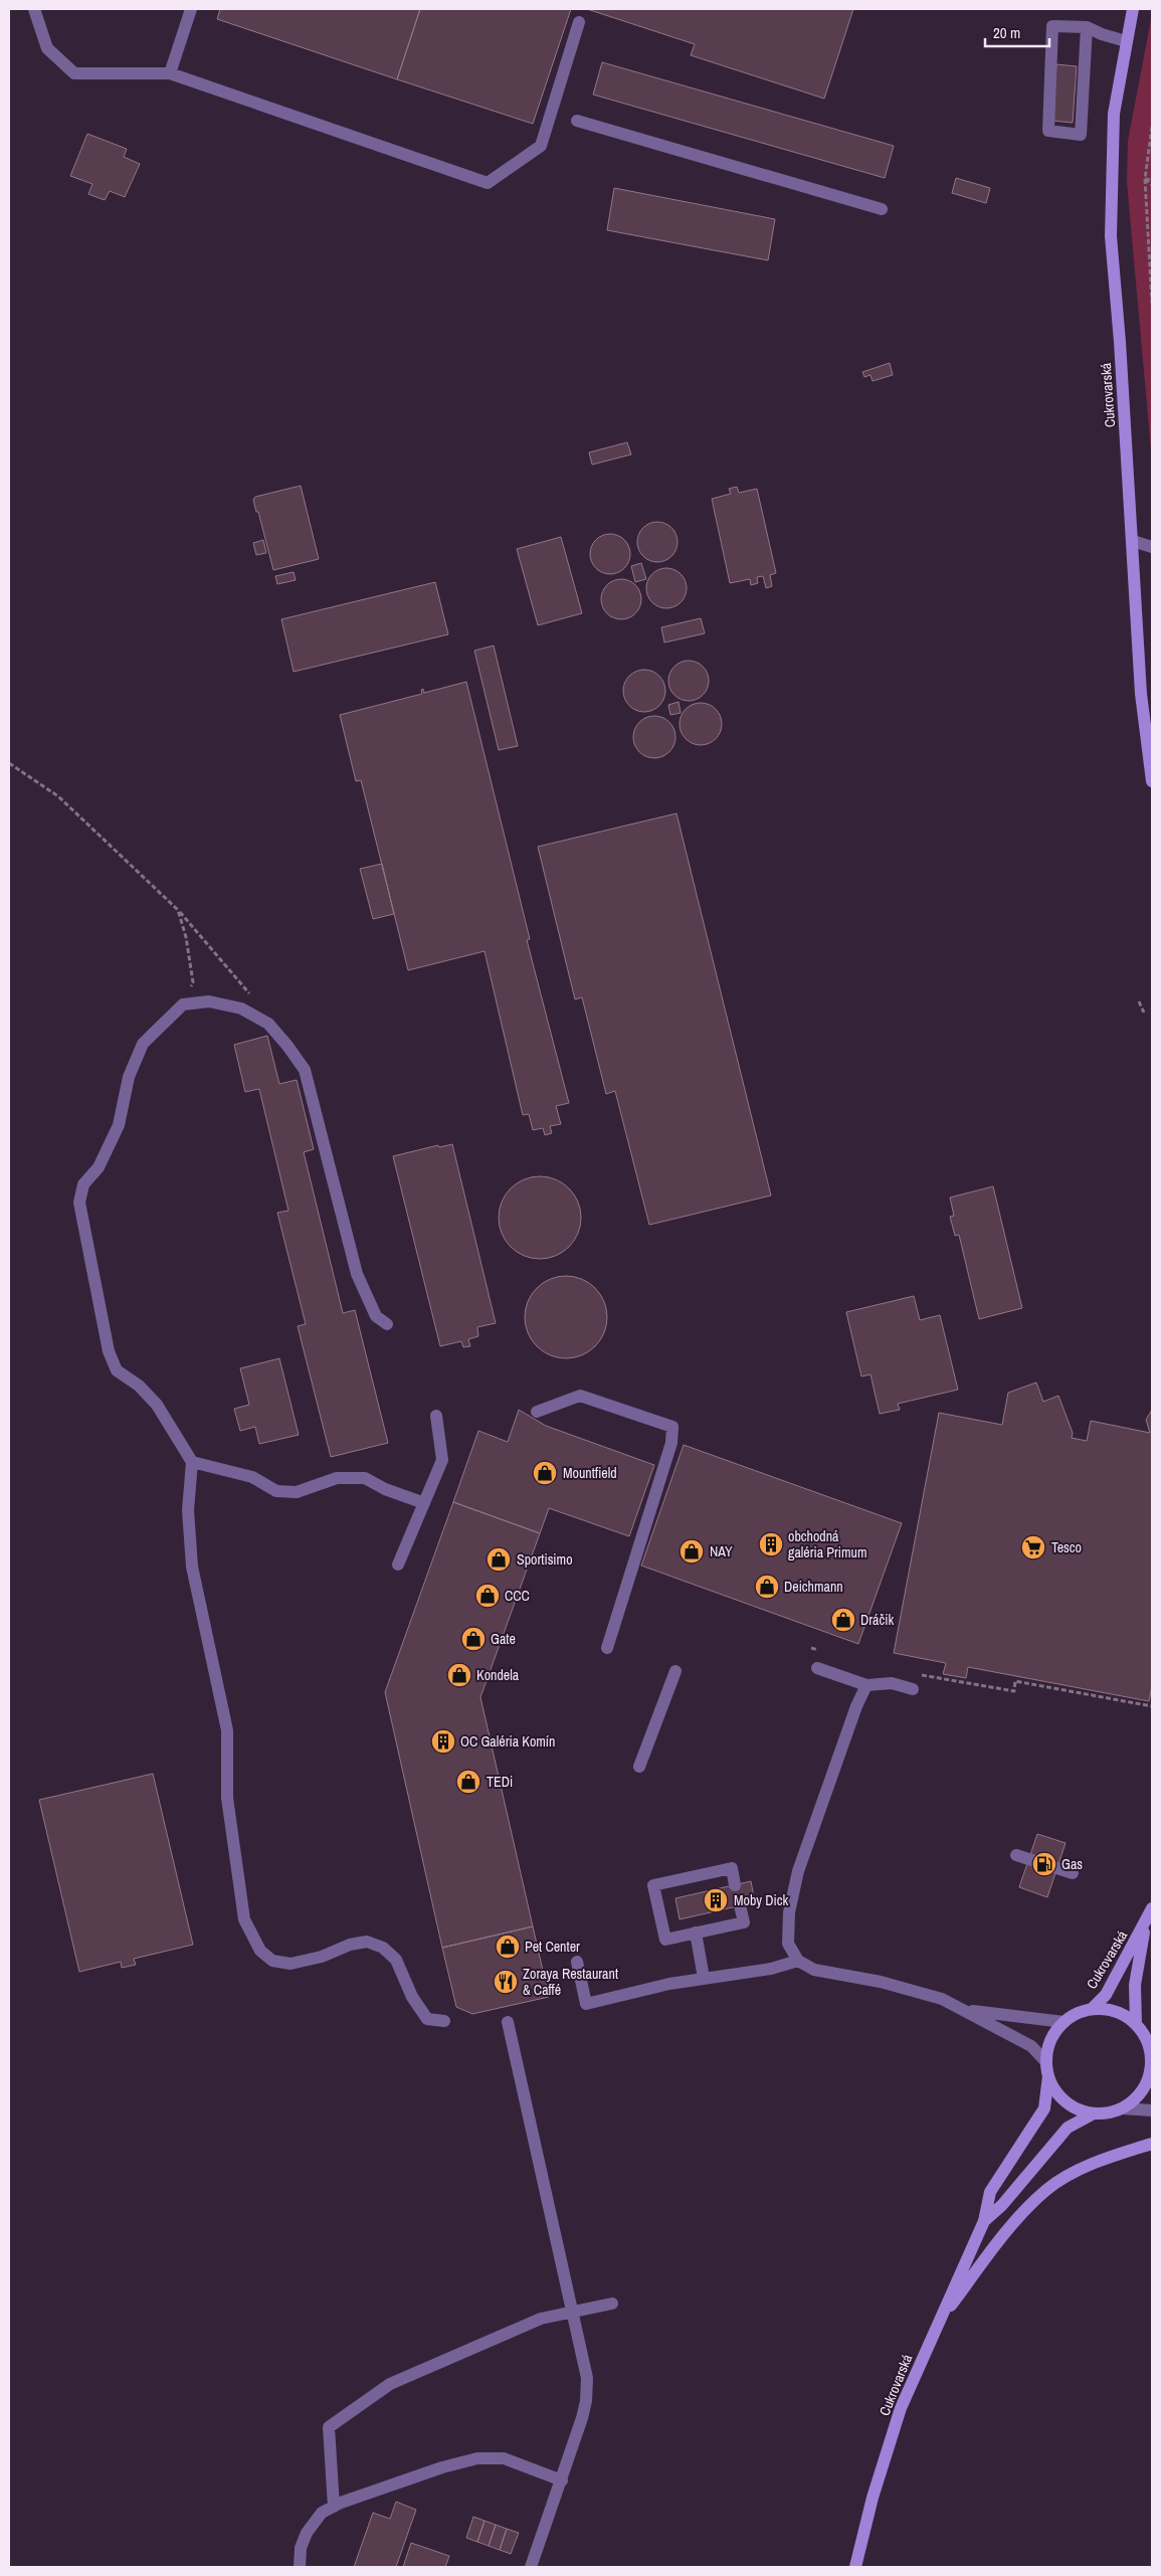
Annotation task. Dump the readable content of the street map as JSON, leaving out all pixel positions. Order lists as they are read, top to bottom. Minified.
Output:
{"streets":{"main road":["Cukrovarská"]},"places":{"shop":["Mountfield","NAY","Sportisimo","Deichmann","CCC","Dráčik","Gate","Kondela","TEDi","Pet Center"],"building":["obchodná galéria Primum","OC Galéria Komín","Moby Dick"],"supermarket":["Tesco"],"fuel station":["Gas"],"restaurant":["Zoraya Restaurant & Caffé"]},"scale_bar":"20 m"}
